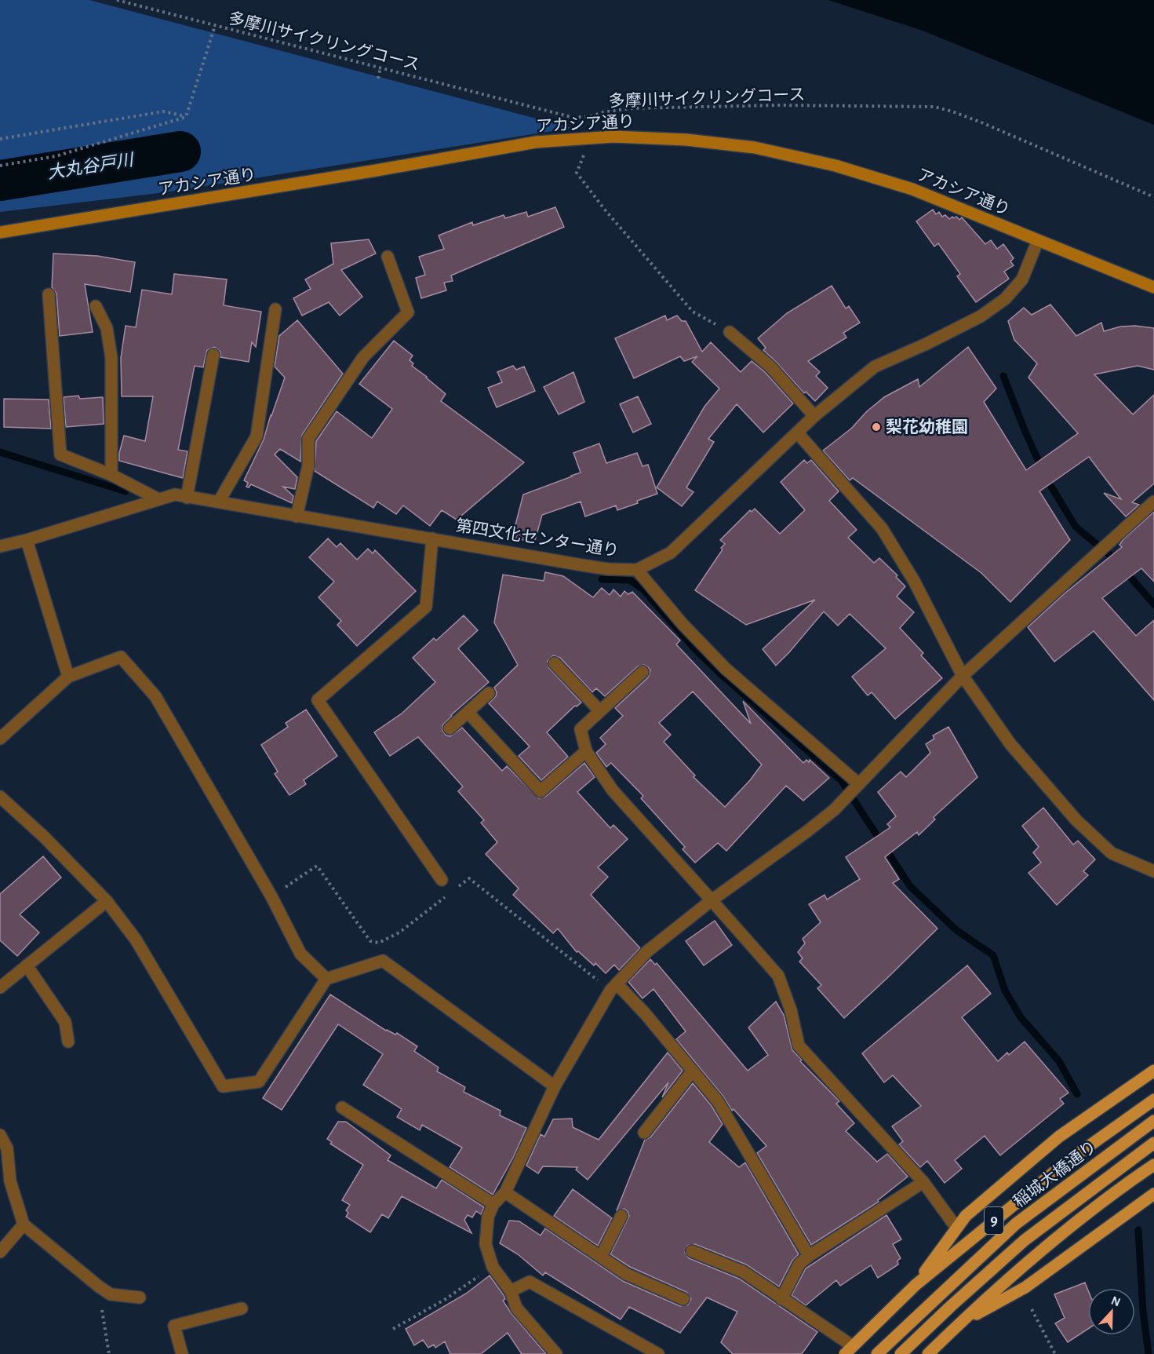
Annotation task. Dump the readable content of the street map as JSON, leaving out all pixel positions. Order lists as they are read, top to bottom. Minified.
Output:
{"streets":{"main road":["稲城大橋通り","9"],"street":["アカシア通り","第四文化センター通り"],"path":["多摩川サイクリングコース"]},"crossings":[["アカシア通り","第四文化センター通り"]],"water":["大丸谷戸川"],"places":["梨花幼稚園"],"north":"top"}
